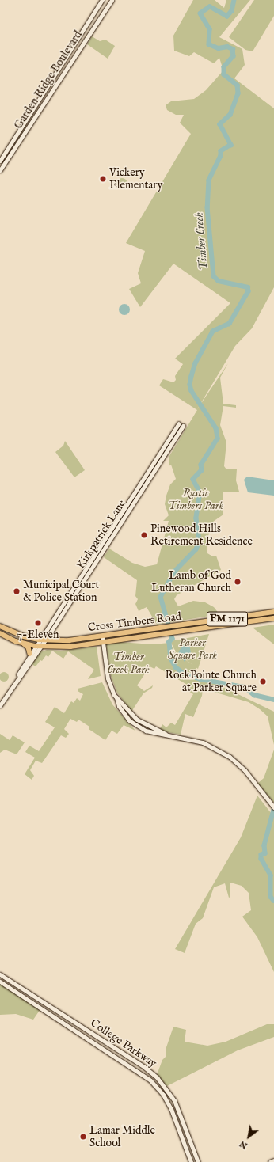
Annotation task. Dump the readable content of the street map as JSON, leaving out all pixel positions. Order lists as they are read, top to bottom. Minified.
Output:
{"streets":{"main road":["Garden Ridge Boulevard","Kirkpatrick Lane","FM 1171","Cross Timbers Road","College Parkway"]},"crossings":[["Kirkpatrick Lane","Cross Timbers Road"]],"water":["Timber Creek"],"parks":["Rustic Timbers Park","Parker Square Park","Timber Creek Park"],"places":["Vickery Elementary","Pinewood Hills Retirement Residence","Lamb of God Lutheran Church","Municipal Court & Police Station","7-Eleven","RockPointe Church at Parker Square","Lamar Middle School"],"north":"bottom left"}
